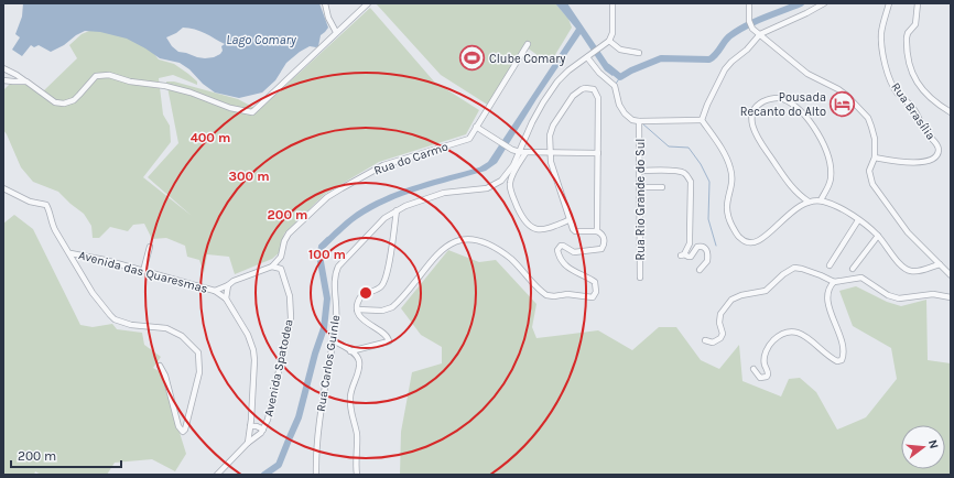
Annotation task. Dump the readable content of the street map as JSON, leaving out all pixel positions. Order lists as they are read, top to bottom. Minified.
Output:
{"streets":{"street":["Rua Brasília","Rua do Carmo","Rua Rio Grande do Sul","Avenida das Quaresmas","Rua Carlos Guinle","Avenida Spatodea"]},"crossings":[["Rua do Carmo","Avenida das Quaresmas"],["Rua do Carmo","Avenida Spatodea"]],"water":["Lago Comary"],"places":{"sports":["Clube Comary"],"hotel":["Pousada Recanto do Alto"]},"scale_bar":"200 m","north":"right","rings":["400 m","300 m","200 m","100 m"]}
